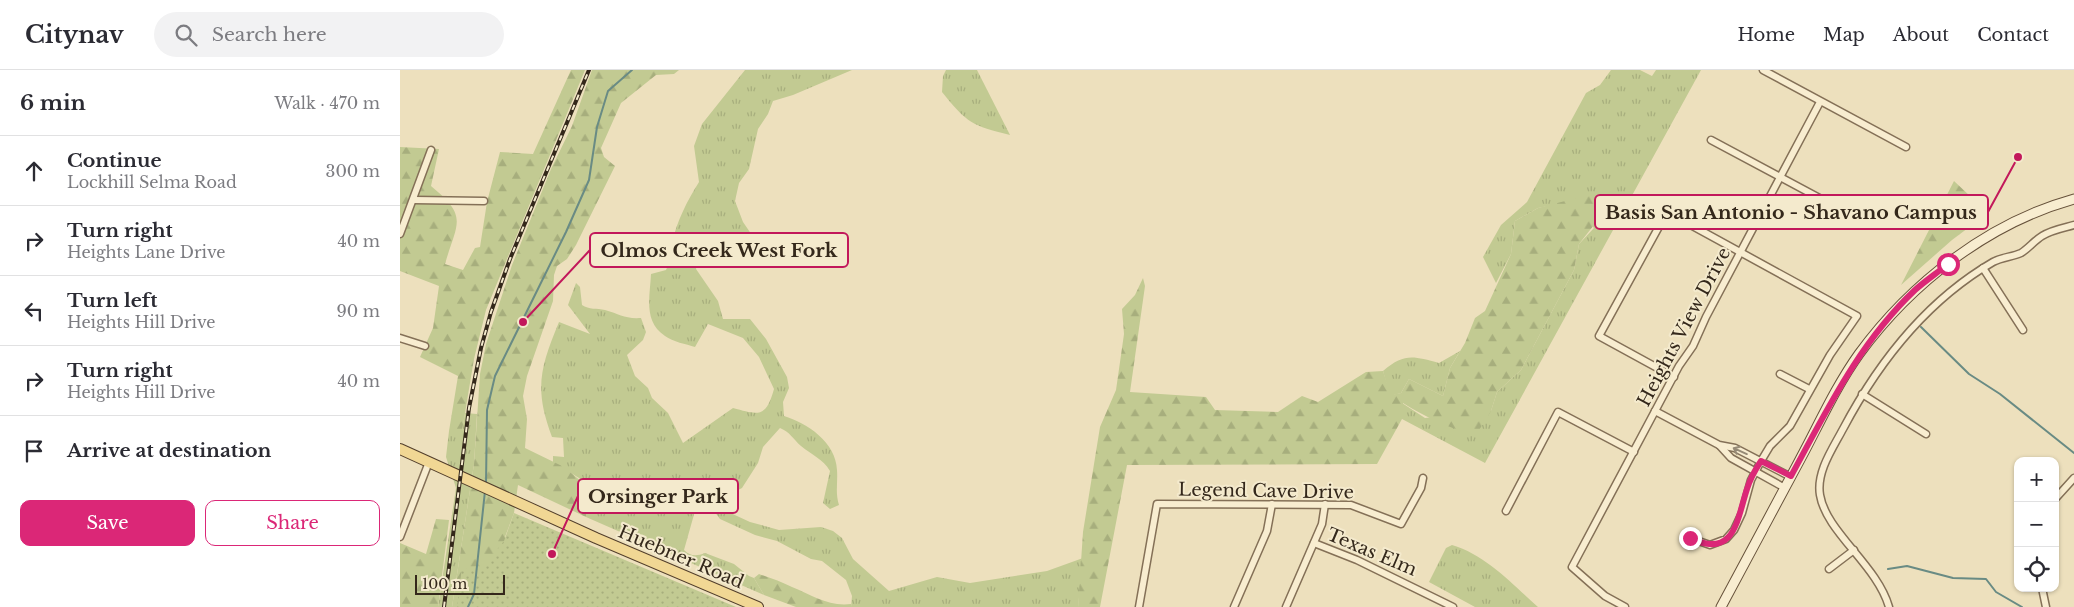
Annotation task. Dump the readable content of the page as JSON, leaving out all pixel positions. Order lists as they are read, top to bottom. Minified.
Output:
{"streets":{"main road":["Huebner Road"],"street":["Heights View Drive","Legend Cave Drive","Texas Elm"]},"places":["Basis San Antonio - Shavano Campus","Olmos Creek West Fork","Orsinger Park"],"scale_bar":"100 m","page":{"header":"Citynav","search":"Search here","nav":["Home","Map","About","Contact"],"heading":["6 min","Walk · 470 m"],"list":[["Continue","Lockhill Selma Road","300 m"],["Turn right","Heights Lane Drive","40 m"],["Turn left","Heights Hill Drive","90 m"],["Turn right","Heights Hill Drive","40 m"],"Arrive at destination"],"map_buttons":["+","−"],"buttons":["Save","Share"],"scale":"100 m"}}
